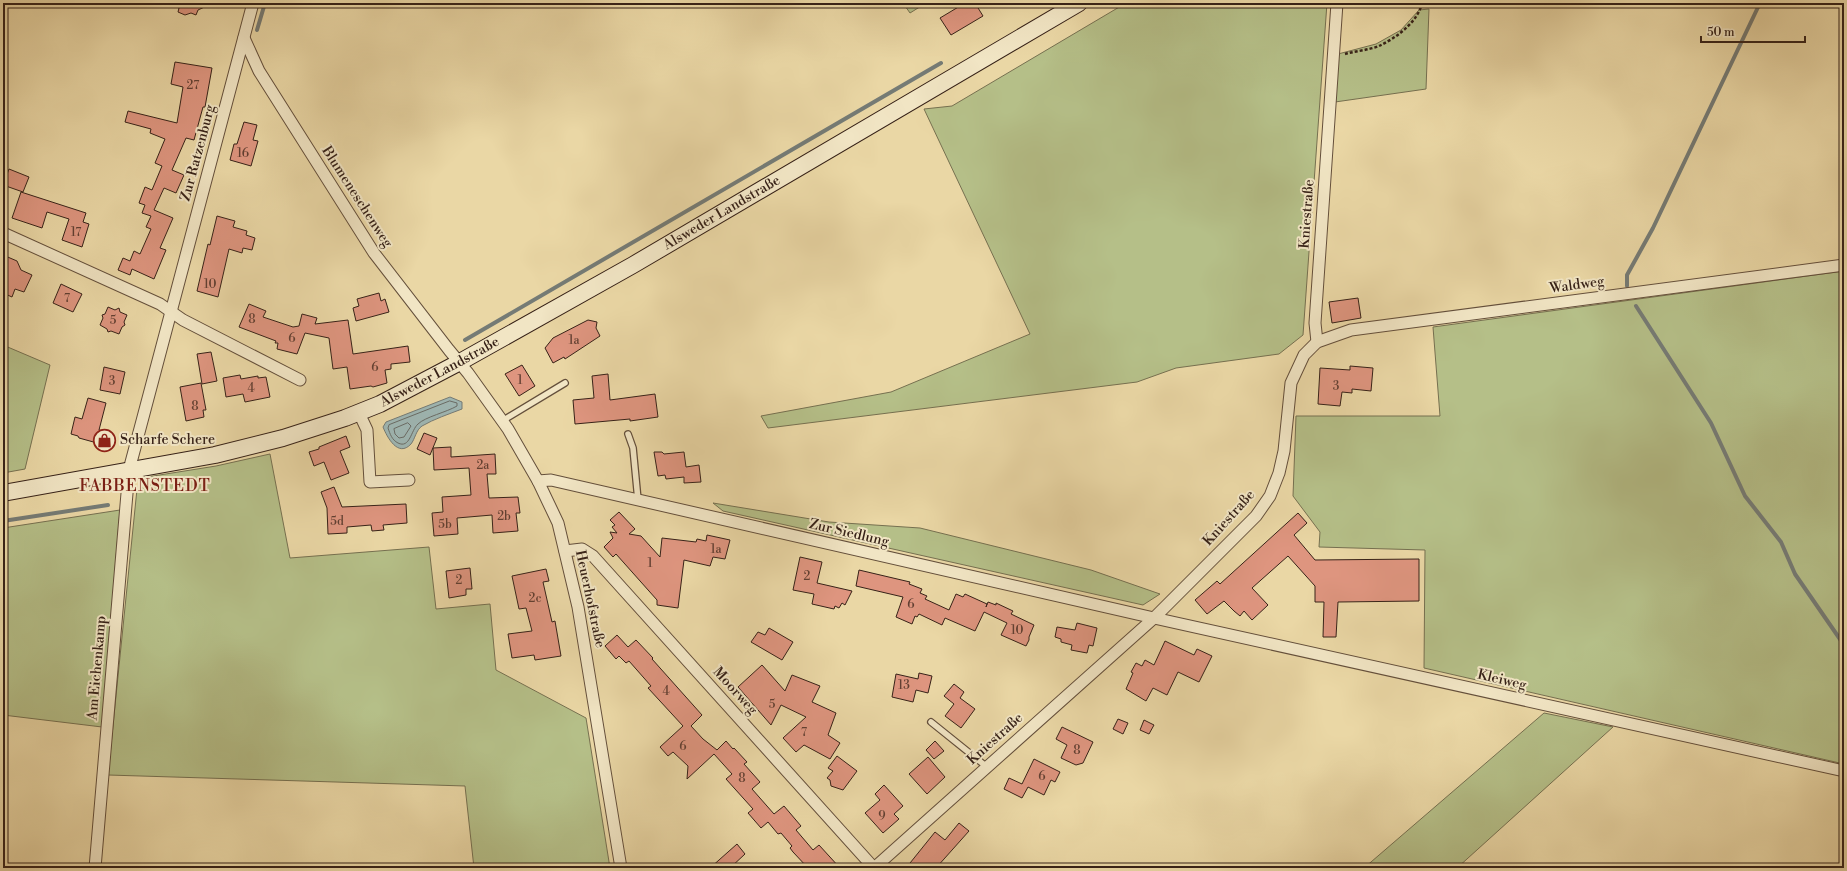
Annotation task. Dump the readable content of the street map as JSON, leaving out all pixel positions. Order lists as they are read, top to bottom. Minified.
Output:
{"streets":{"street":["Zur Ratzenburg","Blumeneschenweg","Alsweder Landstraße","Kniestraße","Waldweg","Zur Siedlung","Heuerhofstraße","Am Eichenkamp","Kleiweg","Moorweg"]},"crossings":[["Zur Ratzenburg","Blumeneschenweg"],["Zur Ratzenburg","Alsweder Landstraße"],["Zur Ratzenburg","Am Eichenkamp"],["Blumeneschenweg","Alsweder Landstraße"],["Blumeneschenweg","Heuerhofstraße"],["Alsweder Landstraße","Heuerhofstraße"],["Alsweder Landstraße","Am Eichenkamp"],["Kniestraße","Waldweg"],["Kniestraße","Zur Siedlung"],["Kniestraße","Kleiweg"],["Kniestraße","Moorweg"],["Zur Siedlung","Heuerhofstraße"],["Zur Siedlung","Kleiweg"],["Heuerhofstraße","Moorweg"]],"districts":["FABBENSTEDT"],"places":{"shop":["Scharfe Schere"]},"house_numbers":["27","16","17","10","7","8","5","6","1a","6","1","3","3","4","8","2a","2b","5d","5b","1a","1","2","2","2c","6","10","13","4","5","7","6","8","6","8","9"],"scale_bar":"50 m"}
